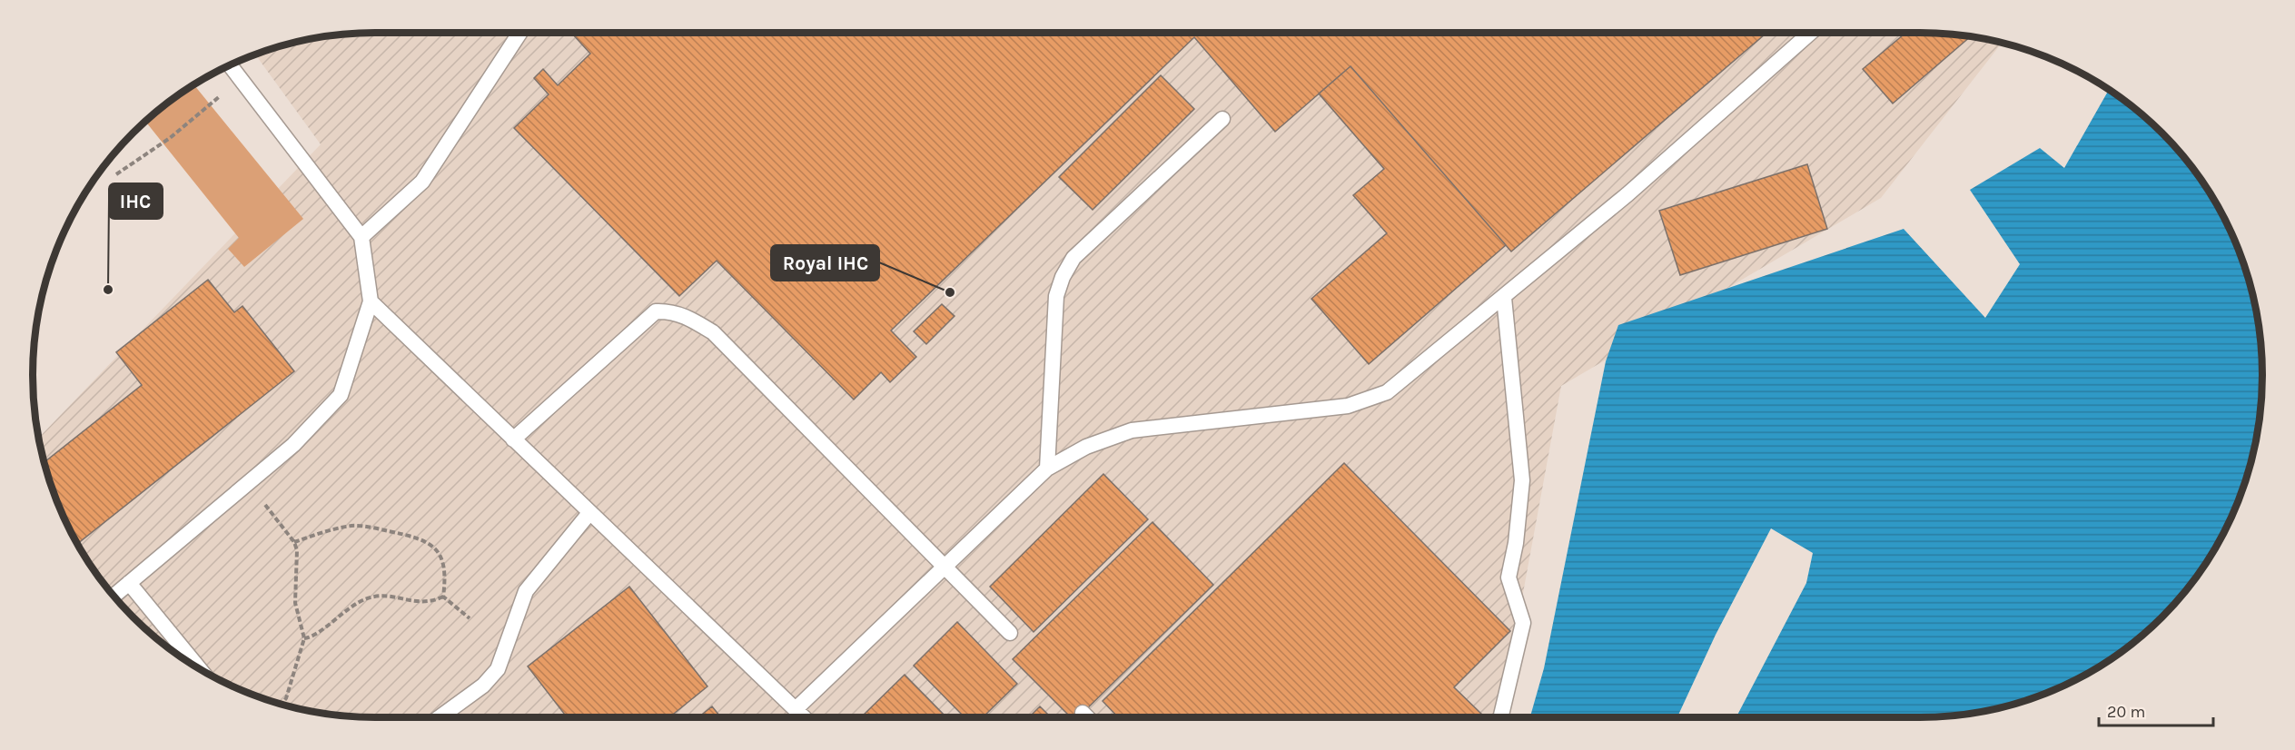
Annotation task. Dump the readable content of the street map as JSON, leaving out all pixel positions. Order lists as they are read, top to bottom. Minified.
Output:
{"places":["IHC","Royal IHC"],"scale_bar":"20 m"}
